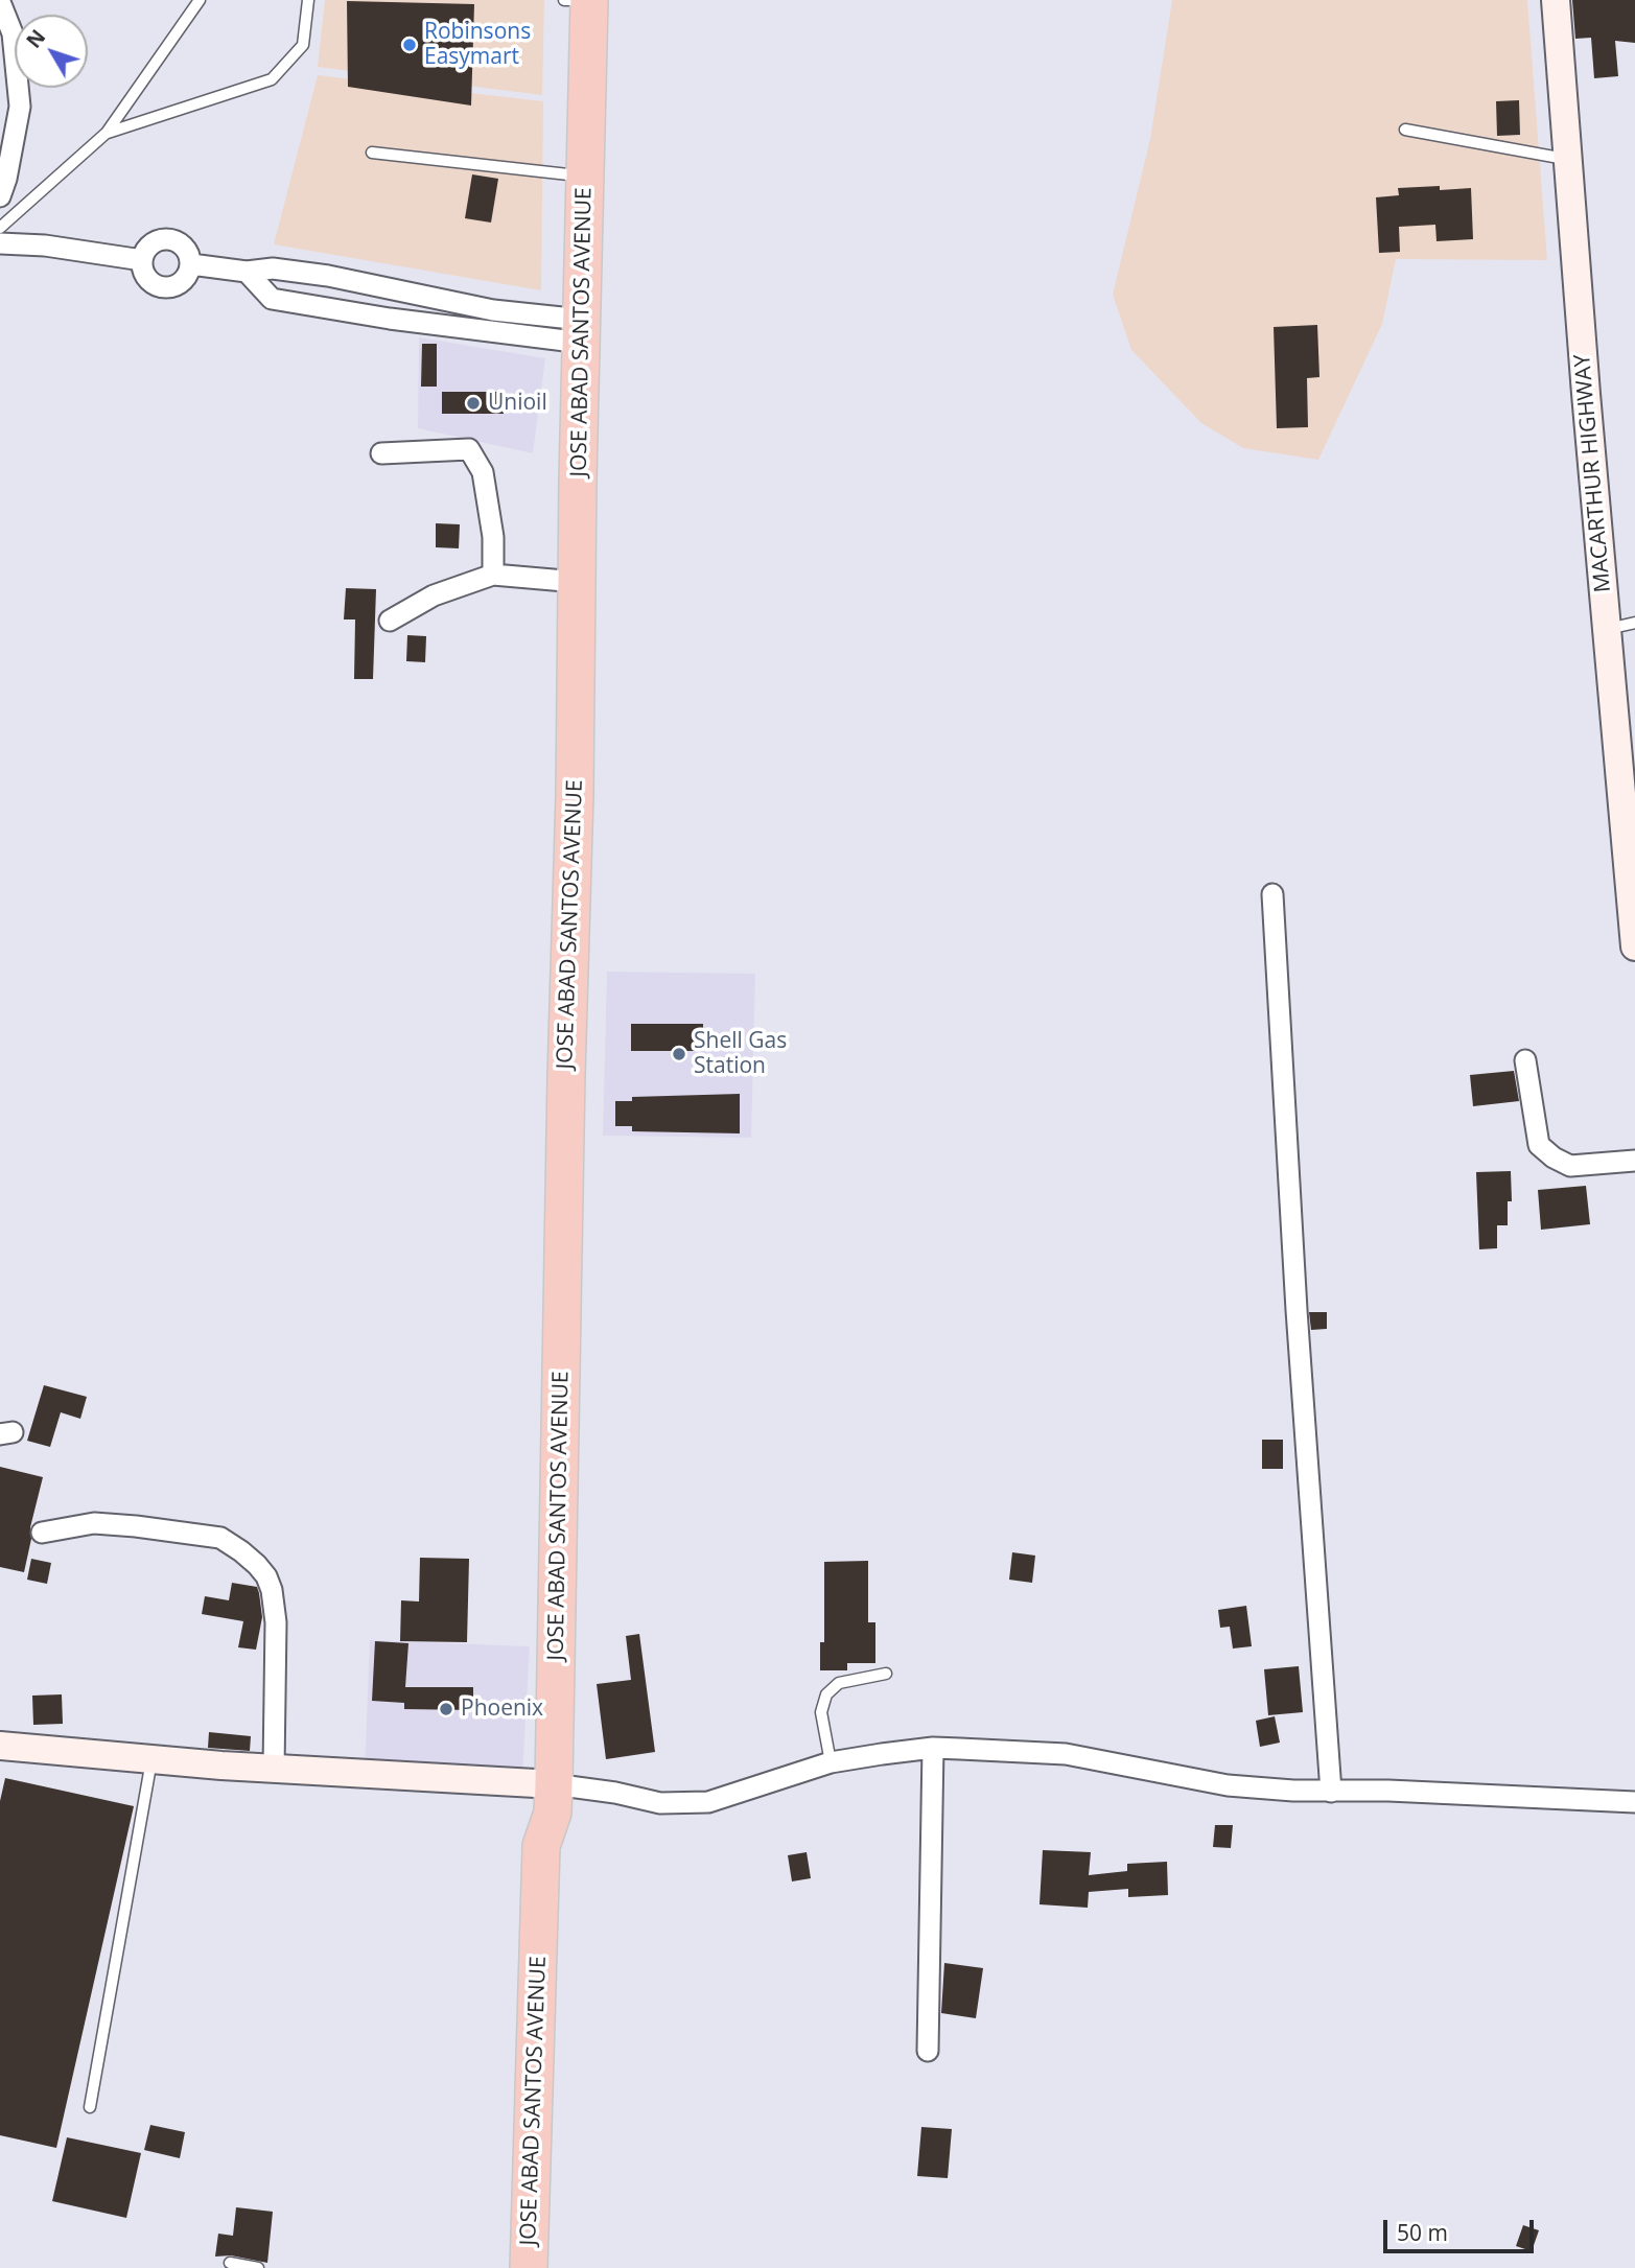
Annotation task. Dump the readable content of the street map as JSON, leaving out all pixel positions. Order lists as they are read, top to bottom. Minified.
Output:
{"streets":{"highway":["JOSE ABAD SANTOS AVENUE"],"main road":["MACARTHUR HIGHWAY"]},"places":["Robinsons Easymart","Unioil","Shell Gas Station","Phoenix"],"scale_bar":"50 m","north":"top left"}
